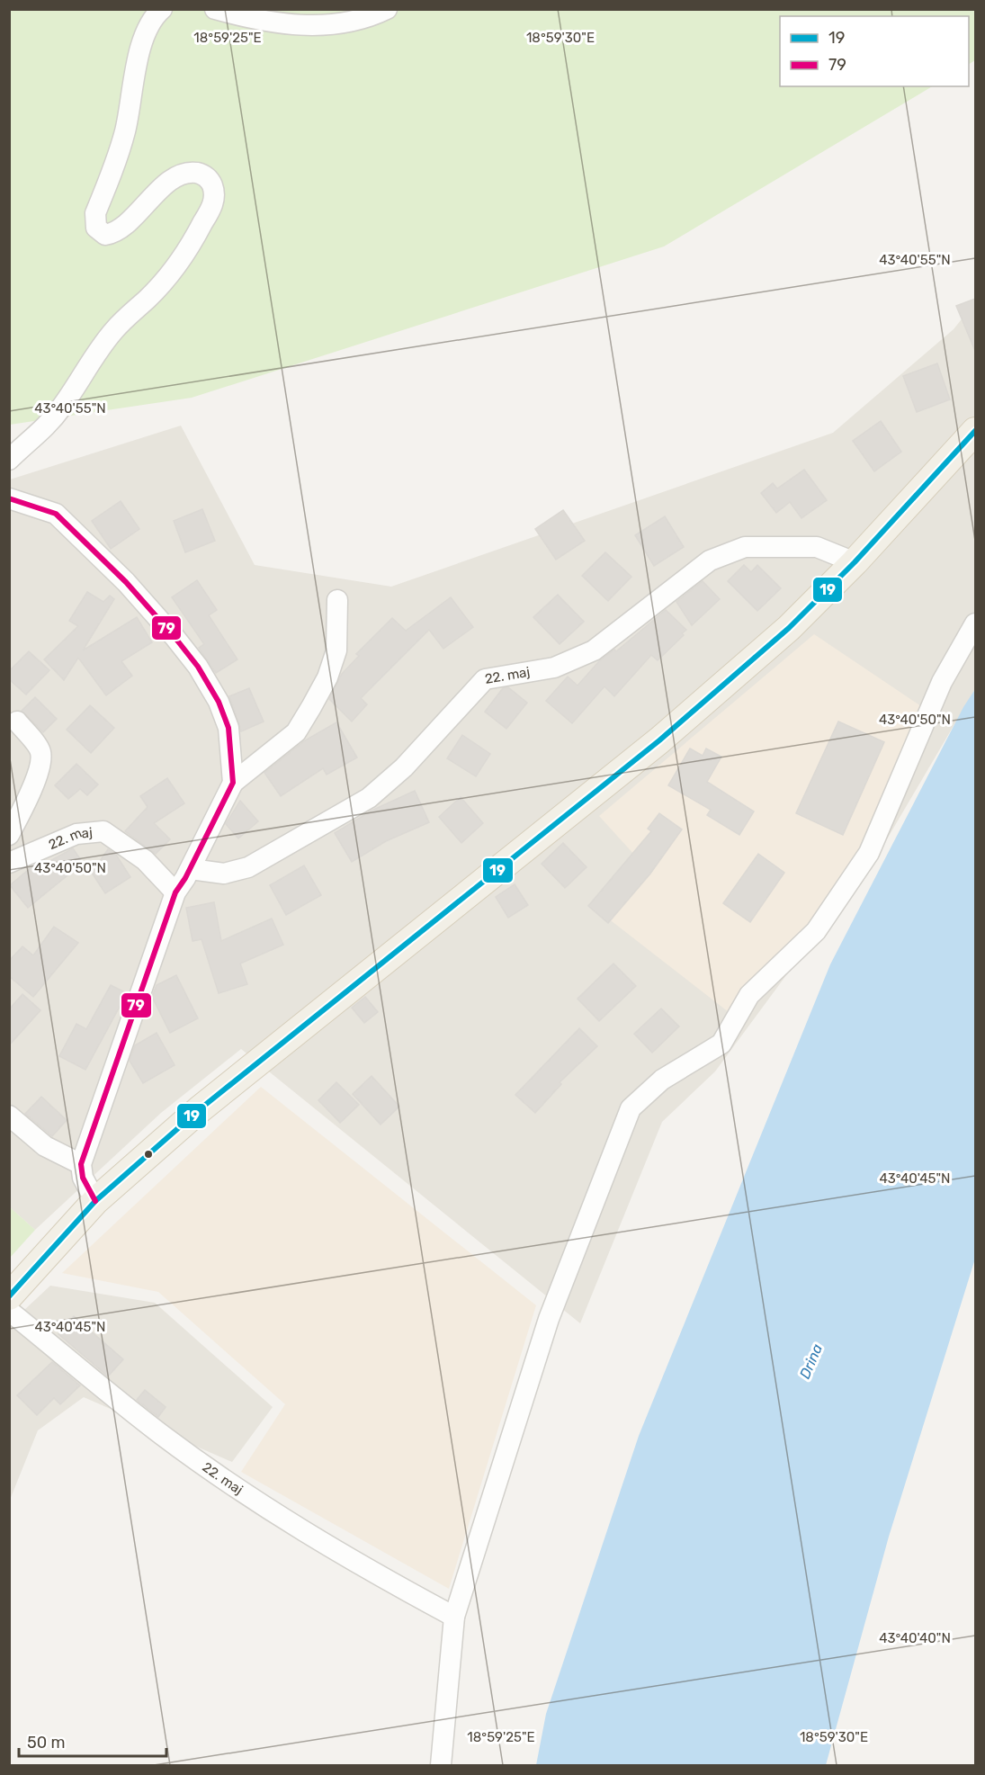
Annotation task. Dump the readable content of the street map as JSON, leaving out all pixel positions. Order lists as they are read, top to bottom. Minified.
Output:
{"streets":{"street":["22. maj"]},"water":["Drina"],"lines":["transit line 19","transit line 79"],"legend":["19","79"],"scale_bar":"50 m","coordinates":["18°59'25\"E","18°59'30\"E","43°40'55\"N","43°40'50\"N","43°40'45\"N","43°40'40\"N"]}
